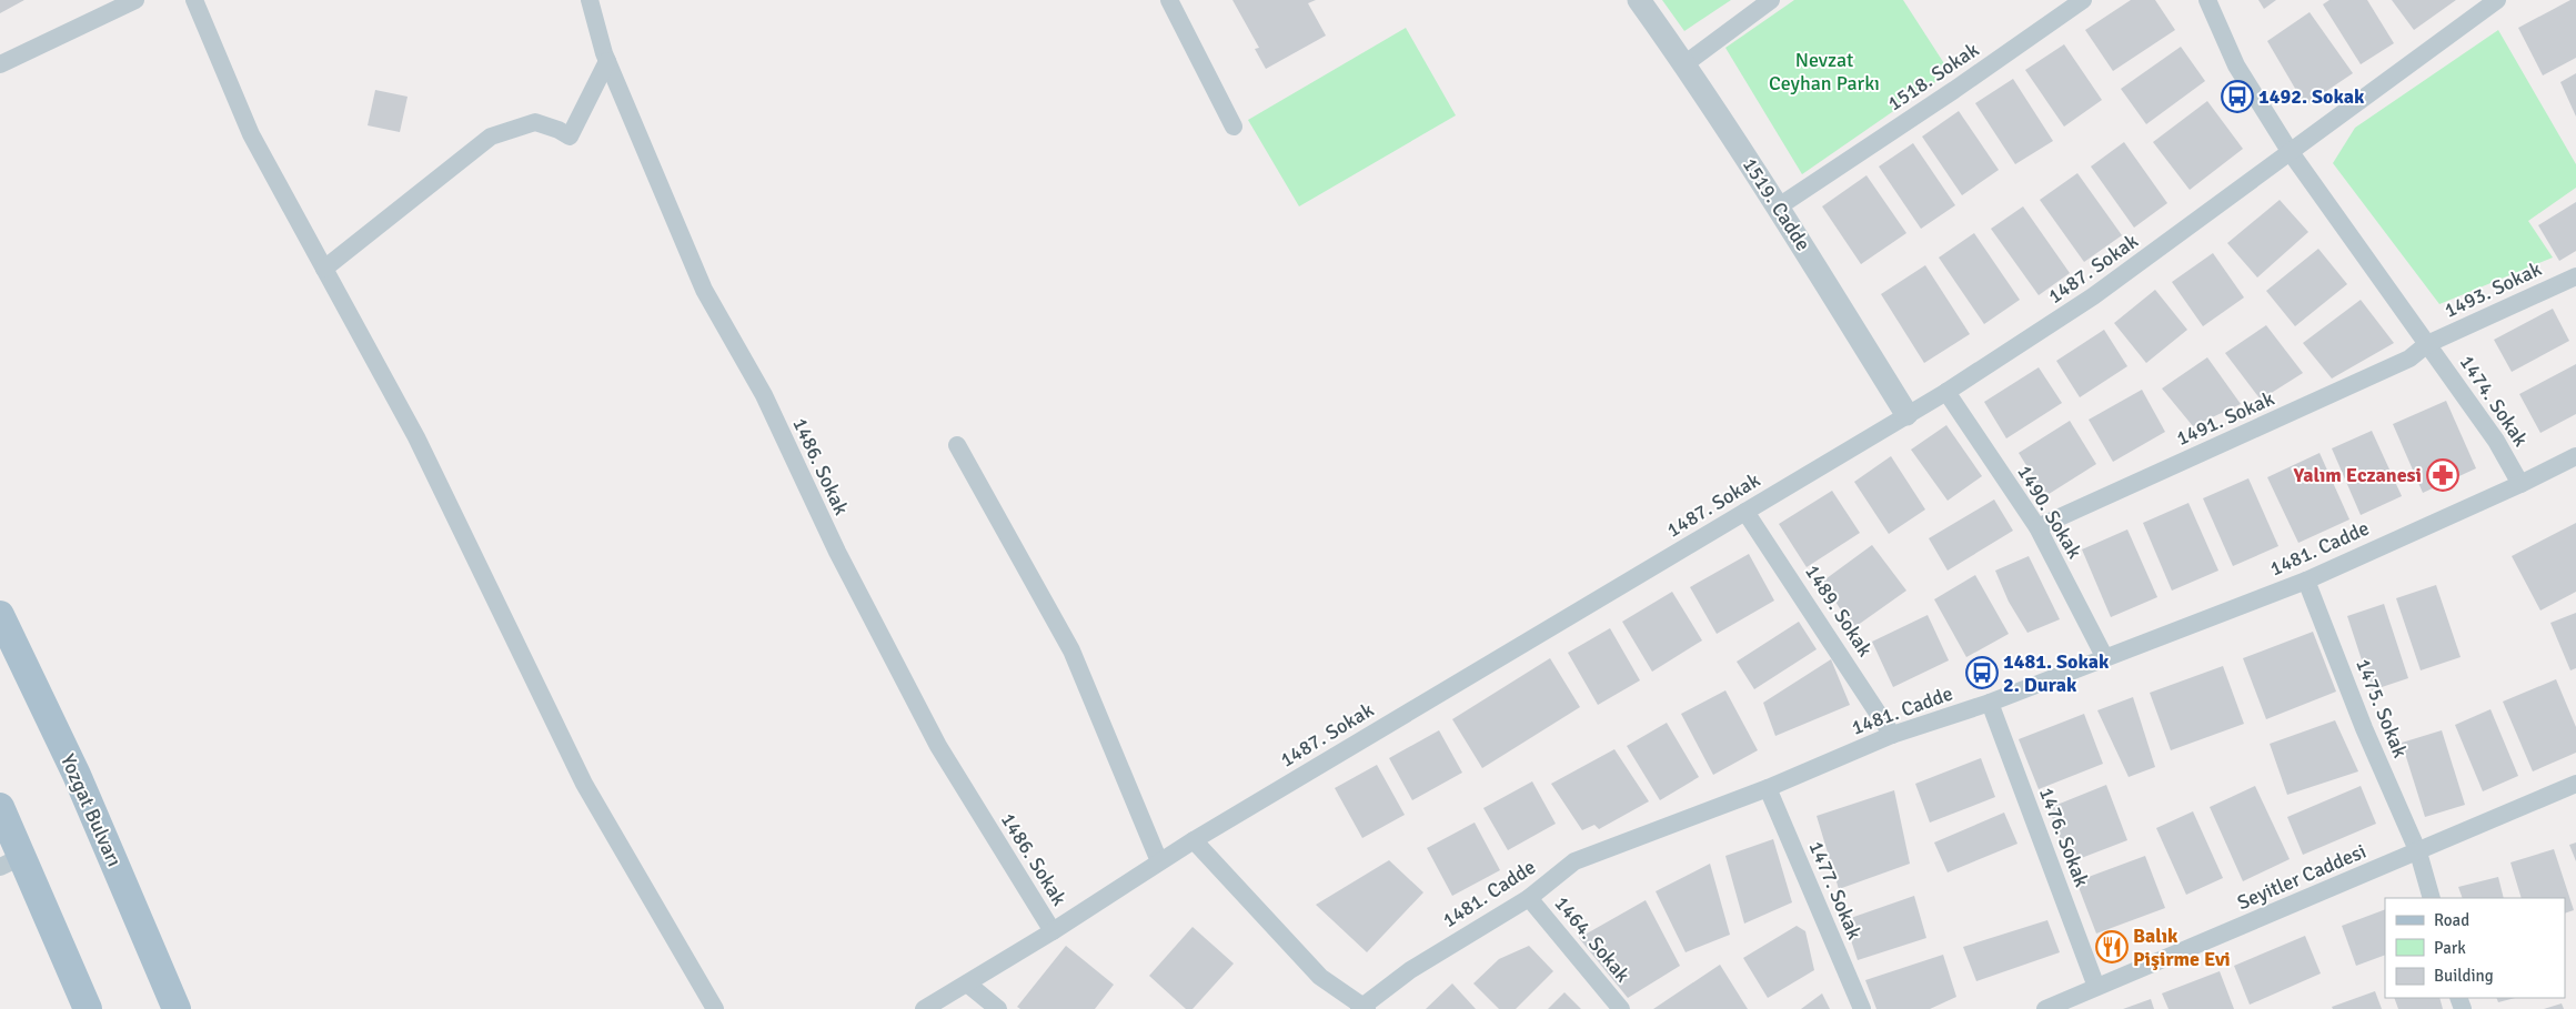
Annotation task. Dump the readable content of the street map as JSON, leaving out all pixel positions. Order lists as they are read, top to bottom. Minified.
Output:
{"streets":{"main road":["Yozgat Bulvarı"],"street":["1518. Sokak","1519. Cadde","1487. Sokak","1493. Sokak","1474. Sokak","1491. Sokak","1486. Sokak","1490. Sokak","1481. Cadde","1489. Sokak","1475. Sokak","1476. Sokak","Seyitler Caddesi","1477. Sokak","1464. Sokak"]},"crossings":[["1518. Sokak","1519. Cadde"],["1519. Cadde","1487. Sokak"],["1487. Sokak","1486. Sokak"],["1487. Sokak","1490. Sokak"],["1487. Sokak","1489. Sokak"],["1493. Sokak","1474. Sokak"],["1493. Sokak","1491. Sokak"],["1474. Sokak","1491. Sokak"],["1474. Sokak","1481. Cadde"],["1491. Sokak","1490. Sokak"],["1490. Sokak","1481. Cadde"],["1481. Cadde","1489. Sokak"],["1481. Cadde","1475. Sokak"],["1481. Cadde","1476. Sokak"],["1481. Cadde","1477. Sokak"],["1481. Cadde","1464. Sokak"],["1475. Sokak","Seyitler Caddesi"],["1476. Sokak","Seyitler Caddesi"]],"parks":["Nevzat Ceyhan Parkı"],"places":{"bus stop":["1492. Sokak","1481. Sokak 2. Durak"],"pharmacy":["Yalım Eczanesi"],"restaurant":["Balık Pişirme Evi"]},"legend":["Road","Park","Building"]}
